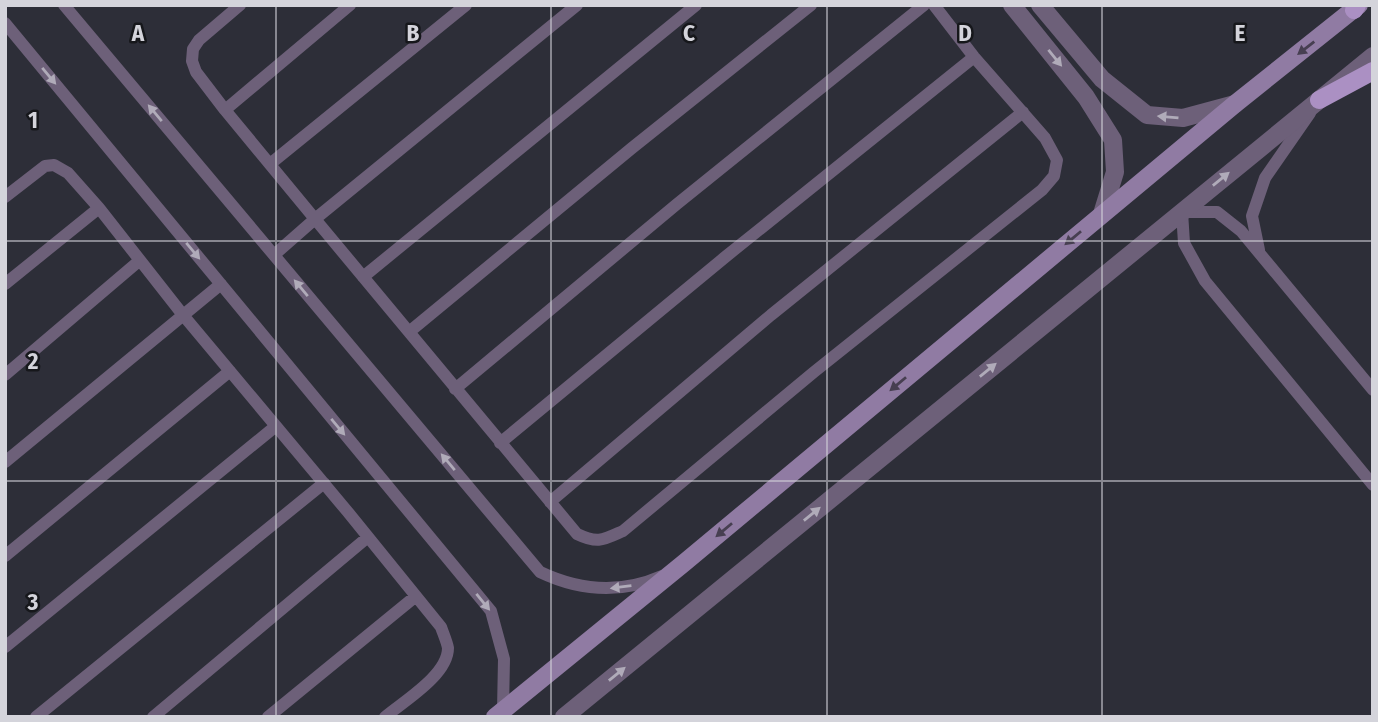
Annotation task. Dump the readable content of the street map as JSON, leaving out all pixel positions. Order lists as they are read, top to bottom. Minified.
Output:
{"grid":{"columns":["A","B","C","D","E"],"rows":["1","2","3"]}}
